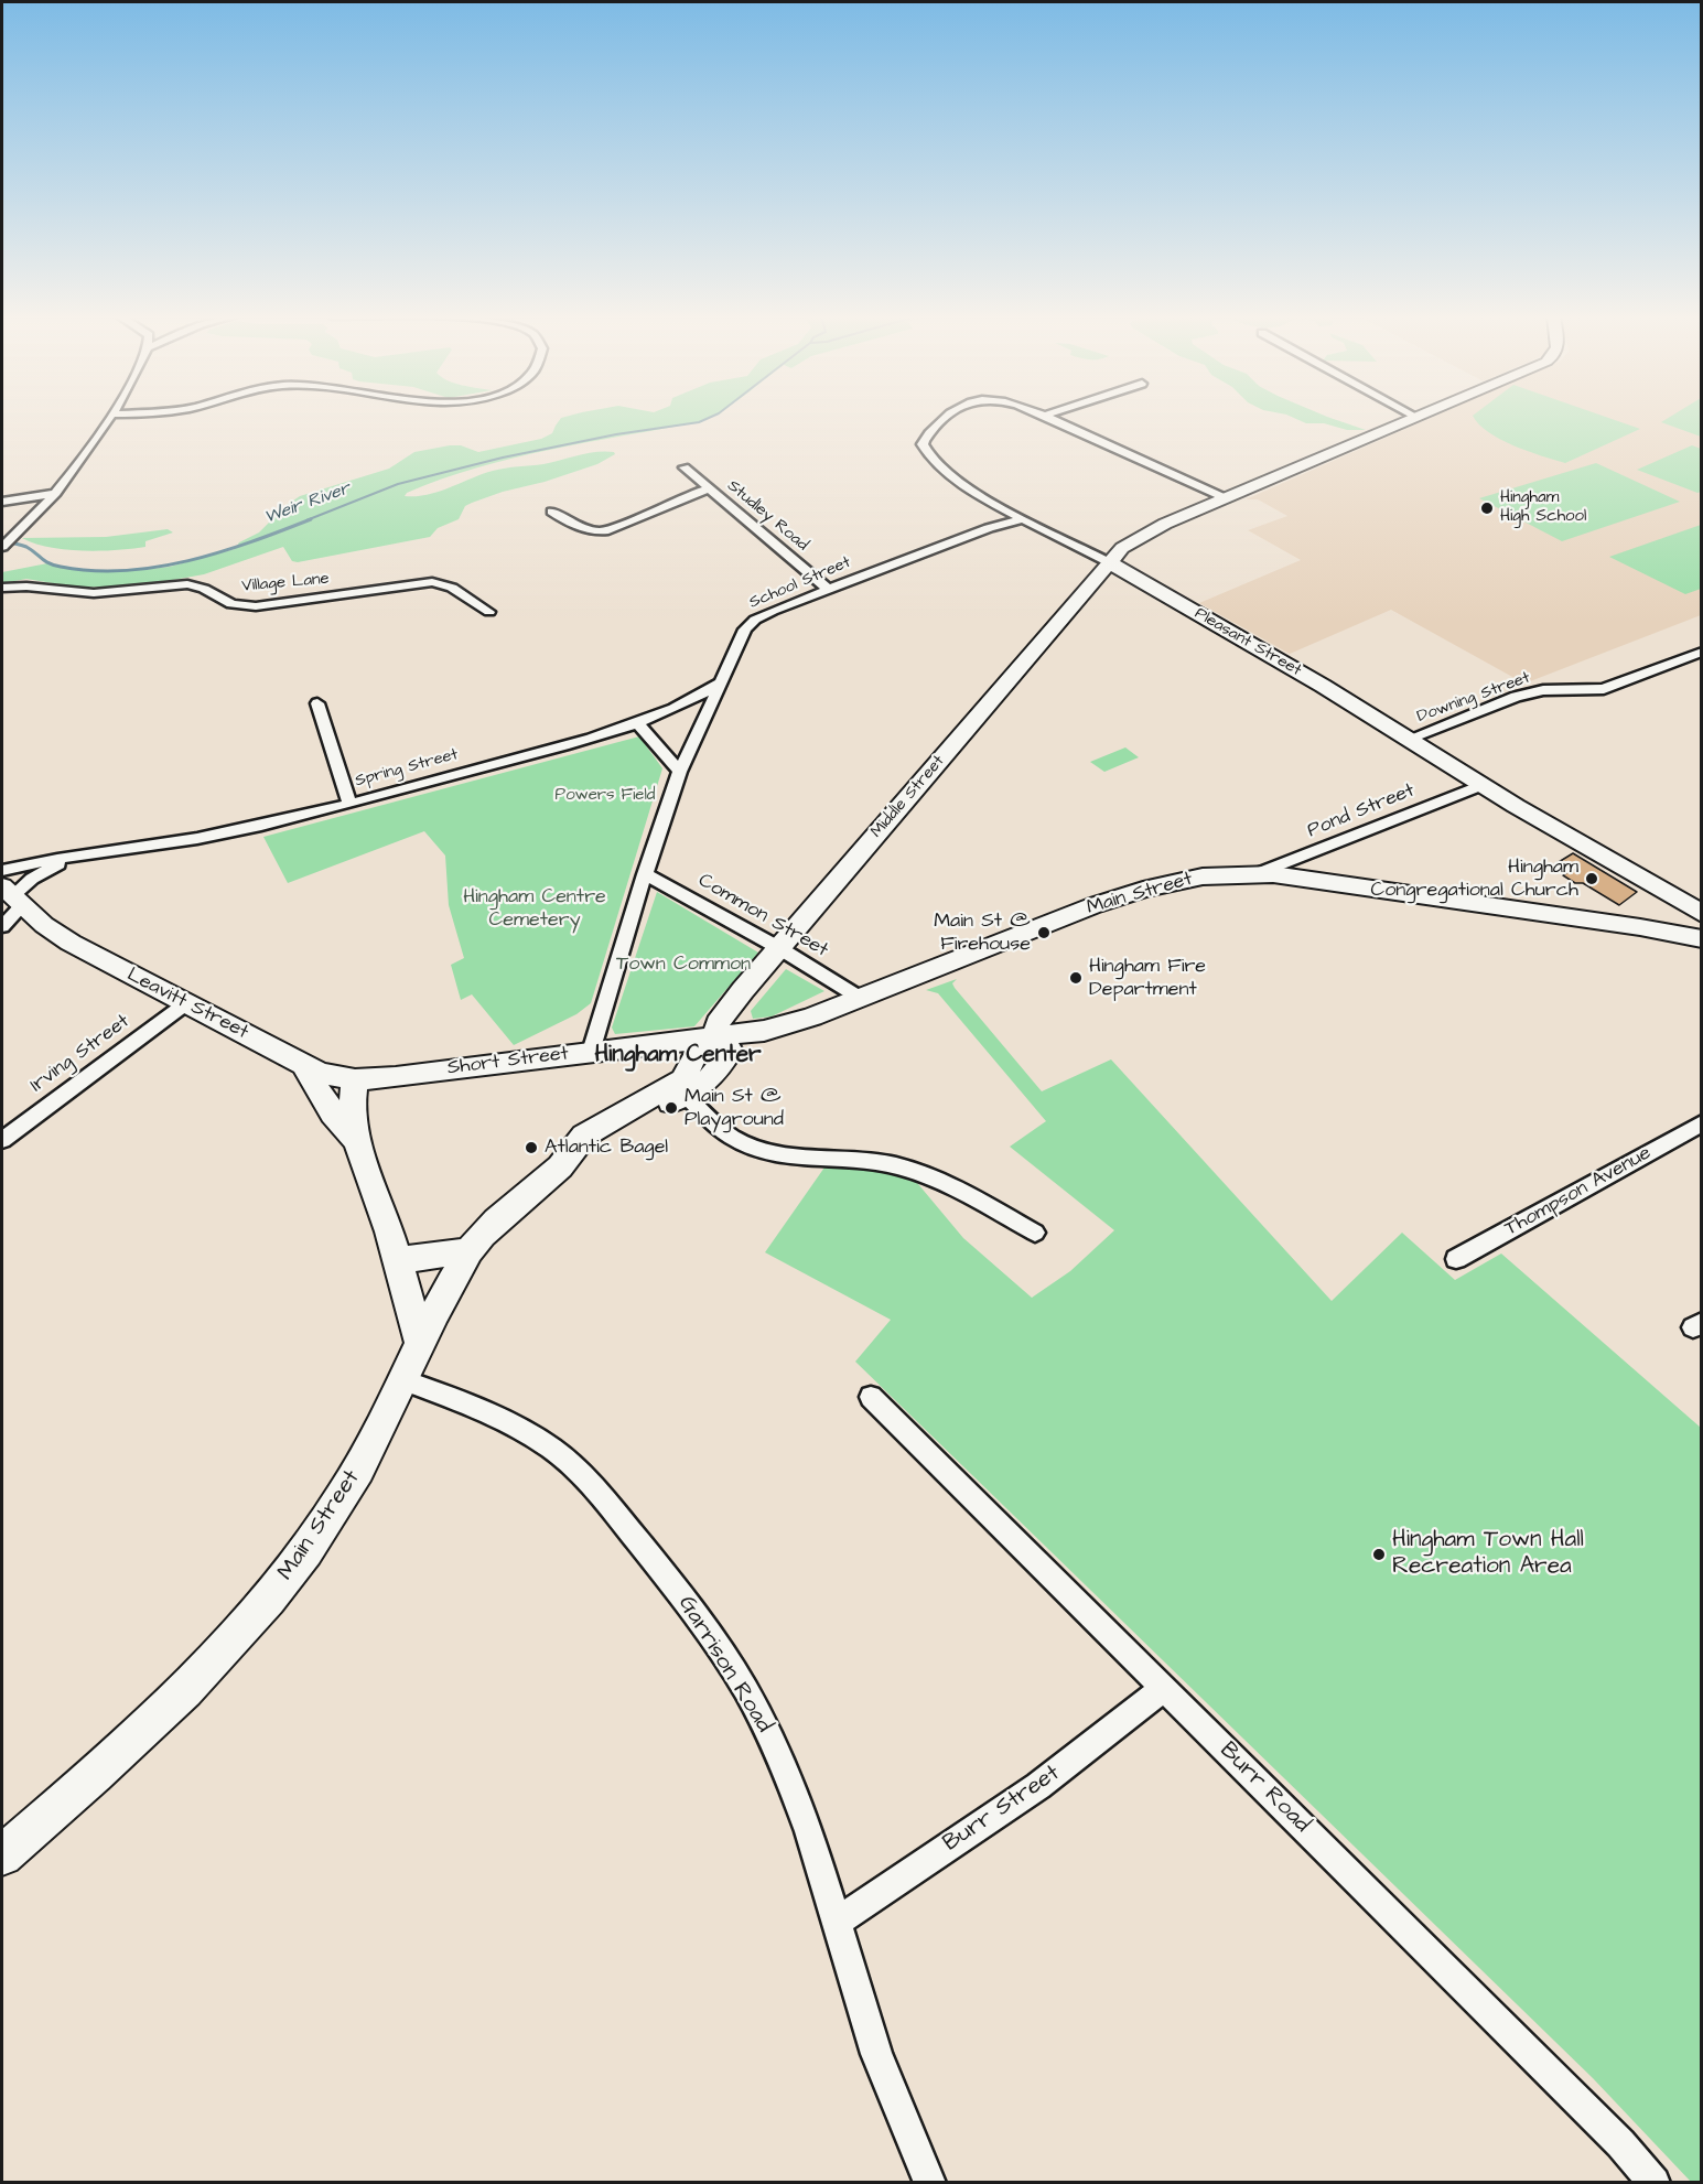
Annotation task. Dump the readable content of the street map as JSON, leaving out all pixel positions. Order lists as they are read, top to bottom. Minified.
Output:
{"streets":{"street":["Studley Road","Village Lane","School Street","Pleasant Street","Downing Street","Spring Street","Middle Street","Pond Street","Main Street","Common Street","Leavitt Street","Irving Street","Short Street","Thompson Avenue","Garrison Road","Burr Road","Burr Street"]},"crossings":[["Studley Road","School Street"],["School Street","Pleasant Street"],["School Street","Spring Street"],["School Street","Common Street"],["School Street","Short Street"],["Pleasant Street","Downing Street"],["Pleasant Street","Middle Street"],["Pleasant Street","Pond Street"],["Spring Street","Leavitt Street"],["Middle Street","Main Street"],["Middle Street","Common Street"],["Middle Street","Short Street"],["Pond Street","Main Street"],["Main Street","Common Street"],["Main Street","Short Street"],["Main Street","Garrison Road"],["Leavitt Street","Irving Street"],["Leavitt Street","Short Street"],["Garrison Road","Burr Street"],["Burr Road","Burr Street"]],"districts":["Hingham Center"],"water":["Weir River"],"parks":["Powers Field","Hingham Centre Cemetery","Town Common"],"places":["Hingham High School","Hingham Congregational Church","Main St @ Firehouse","Hingham Fire Department","Main St @ Playground","Atlantic Bagel","Hingham Town Hall Recreation Area"]}
